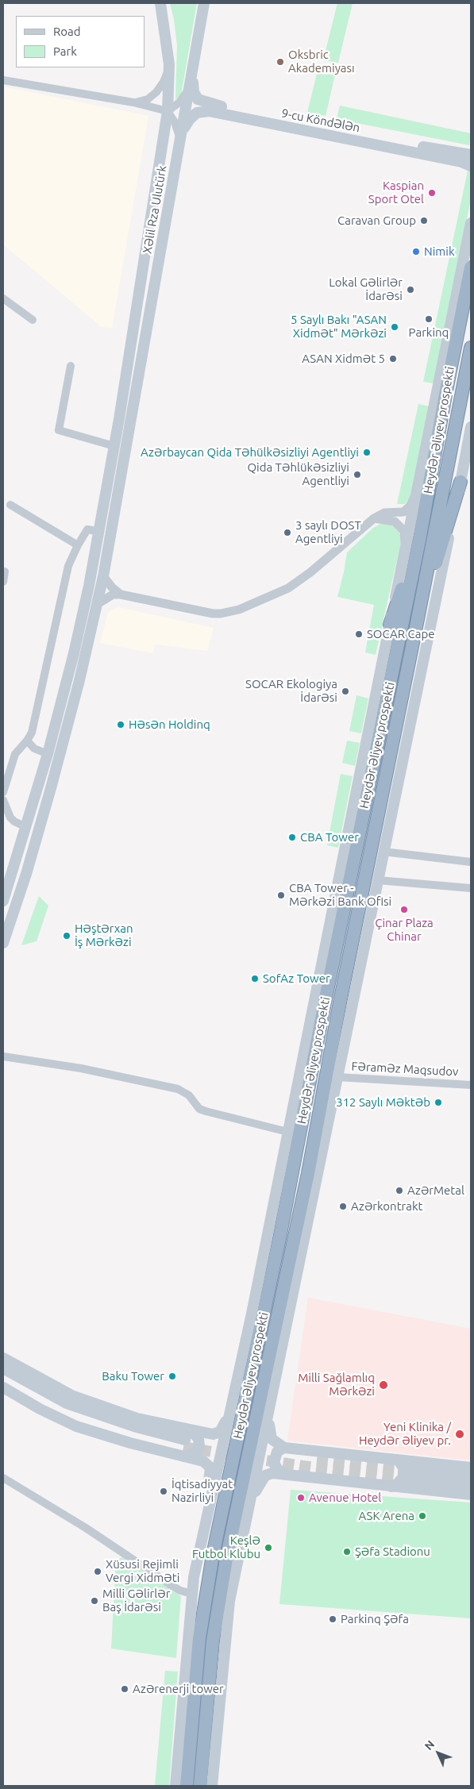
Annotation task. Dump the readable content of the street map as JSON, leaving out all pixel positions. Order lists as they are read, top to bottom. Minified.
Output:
{"streets":{"highway":["Heydər Əliyev prospekti"],"main road":["9-cu Köndələn","Xəlil Rza Ulutürk"],"street":["Fəraməz Maqsudov"]},"crossings":[["9-cu Köndələn","Xəlil Rza Ulutürk"]],"places":["Oksbric Akademiyası","Kaspian Sport Otel","Caravan Group","Nimik","Lokal Gəlirlər İdarəsi","Parkinq","5 Saylı Bakı \"ASAN Xidmət\" Mərkəzi","ASAN Xidmət 5","Azərbaycan Qida Təhülkəsizliyi Agentliyi","Qida Təhlükəsizliyi Agentliyi","3 saylı DOST Agentliyi","SOCAR Cape","SOCAR Ekologiya İdarəsi","Həsən Holdinq","CBA Tower","CBA Tower - Mərkəzi Bank Ofisi","Çinar Plaza Chinar","Həştərxan İş Mərkəzi","SofAz Tower","312 Saylı Məktəb","AzərMetal","Azərkontrakt","Baku Tower","Milli Sağlamlıq Mərkəzi","Yeni Klinika / Heydər Əliyev pr.","İqtisadiyyat Nazirliyi","Avenue Hotel","ASK Arena","Keşlə Futbol Klubu","Şəfa Stadionu","Xüsusi Rejimli Vergi Xidməti","Milli Gəlirlər Baş İdarəsi","Parkinq Şəfa","Azərenerji tower"],"legend":["Road","Park"],"north":"top left"}
